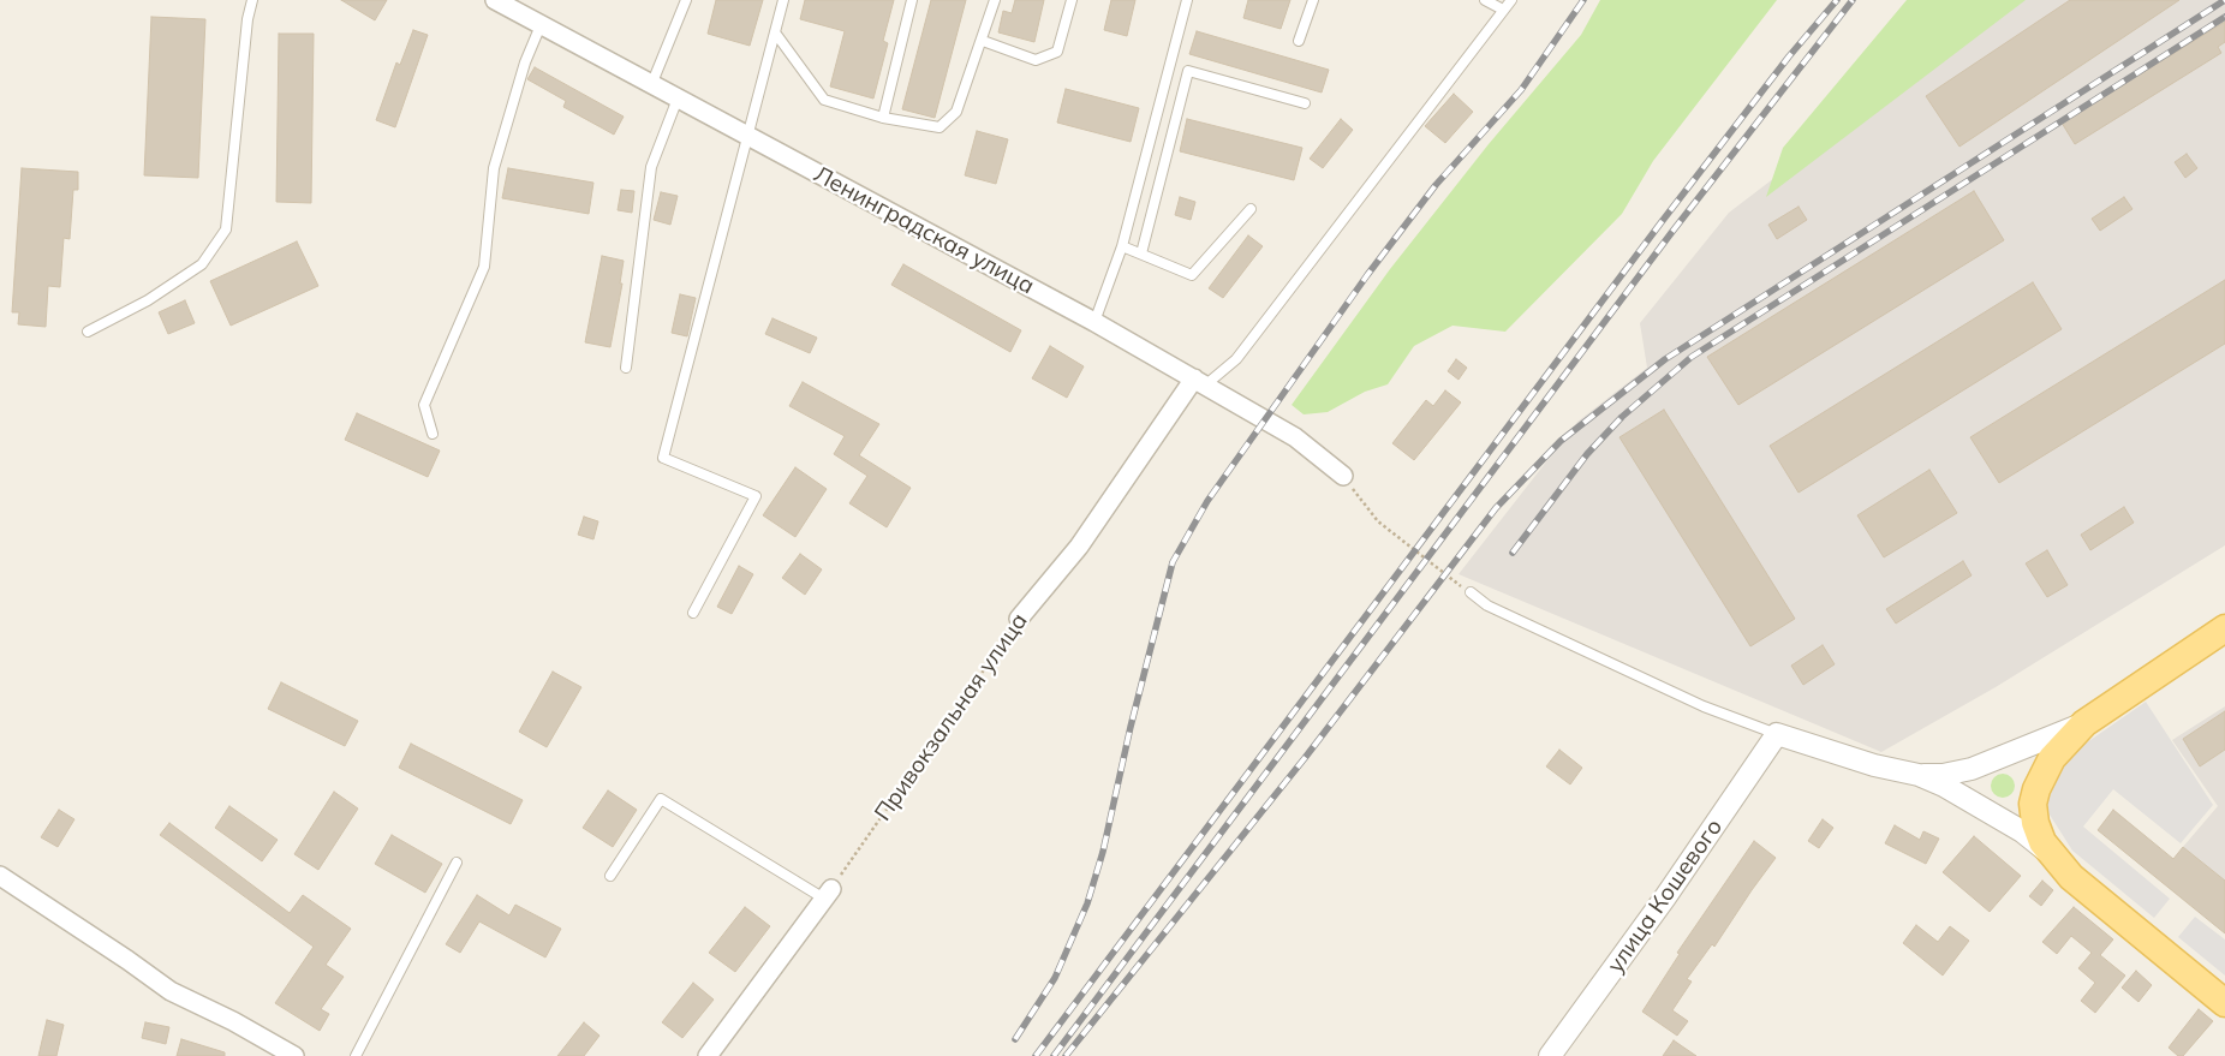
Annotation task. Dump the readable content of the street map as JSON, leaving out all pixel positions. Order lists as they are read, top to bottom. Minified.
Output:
{"streets":{"street":["Ленинградская улица","Привокзальная улица","улица Кошевого"]},"crossings":[["Ленинградская улица","Привокзальная улица"]]}
